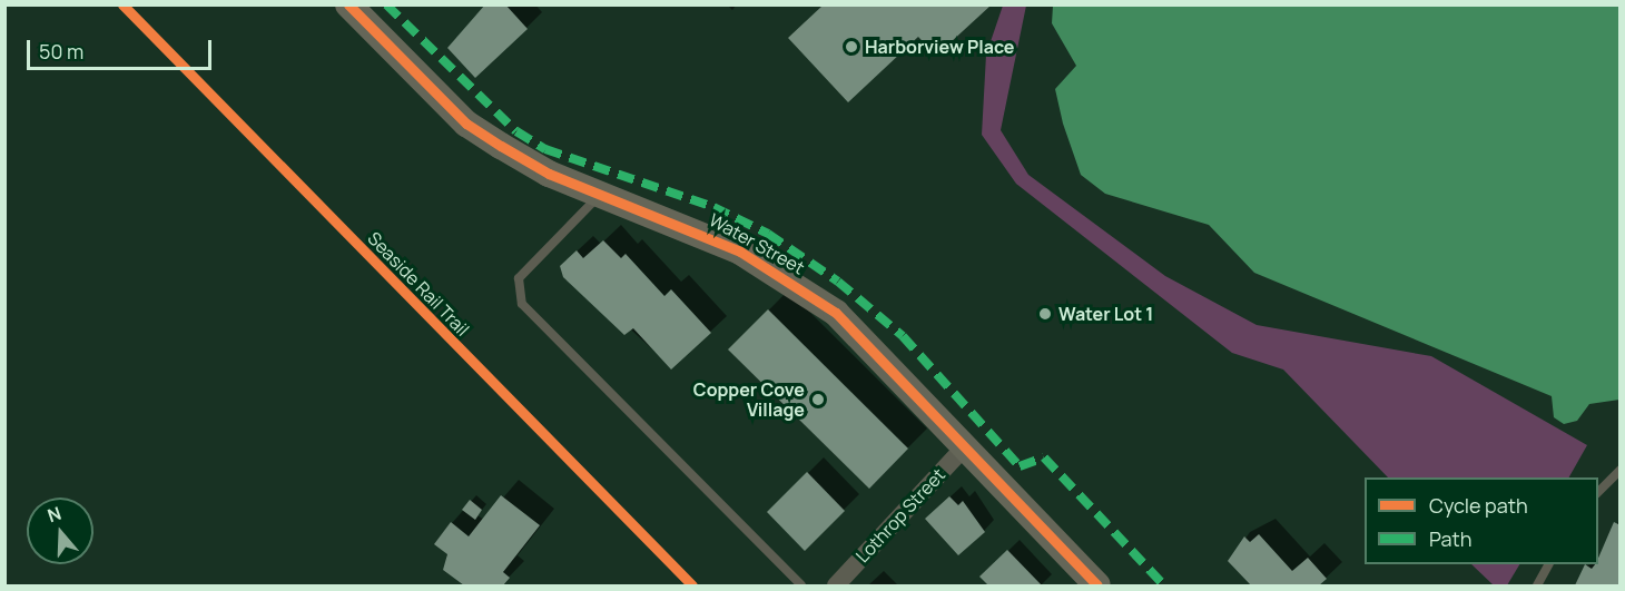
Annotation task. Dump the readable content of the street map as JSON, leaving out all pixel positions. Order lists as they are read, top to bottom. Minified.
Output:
{"streets":{"main road":["Water Street"],"street":["Lothrop Street"],"cycle path":["Seaside Rail Trail"]},"crossings":[["Water Street","Lothrop Street"]],"places":["Harborview Place","Water Lot 1","Copper Cove Village"],"legend":["Cycle path","Path"],"scale_bar":"50 m","north":"top"}
